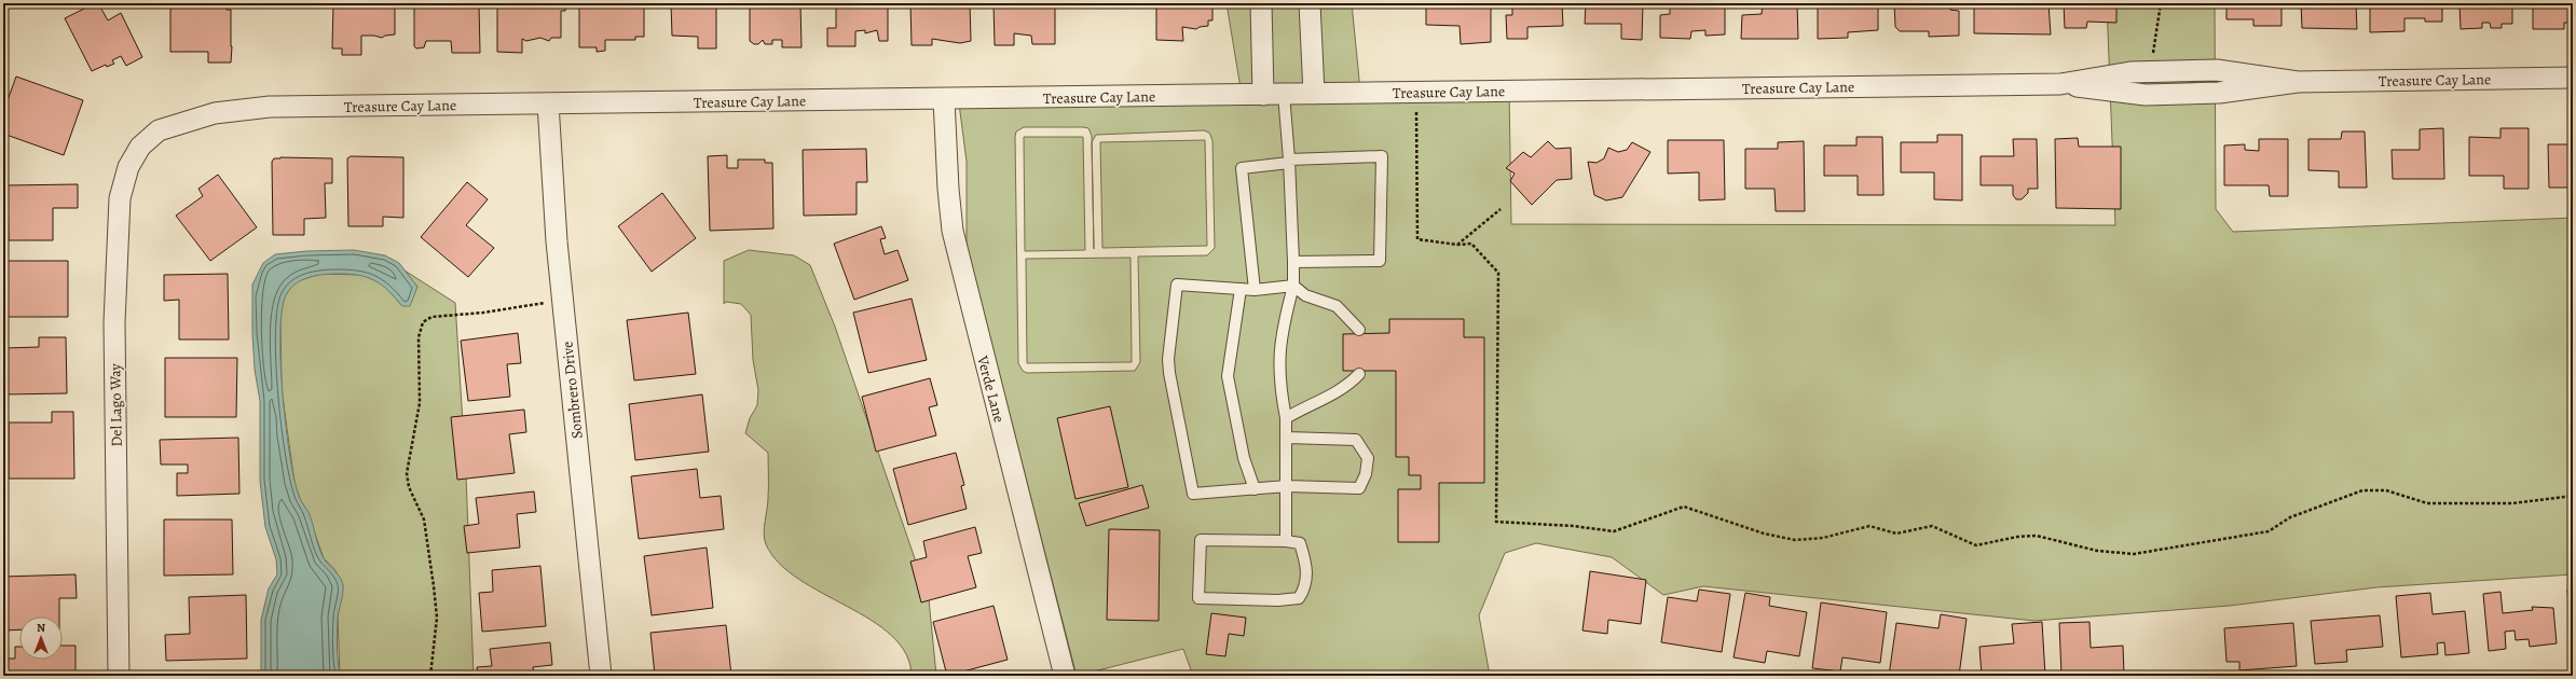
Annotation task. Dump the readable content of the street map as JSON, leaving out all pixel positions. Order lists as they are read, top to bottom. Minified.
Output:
{"streets":{"street":["Treasure Cay Lane","Verde Lane","Sombrero Drive","Del Lago Way"]},"crossings":[["Treasure Cay Lane","Verde Lane"],["Treasure Cay Lane","Sombrero Drive"],["Treasure Cay Lane","Del Lago Way"]],"north":"top"}
